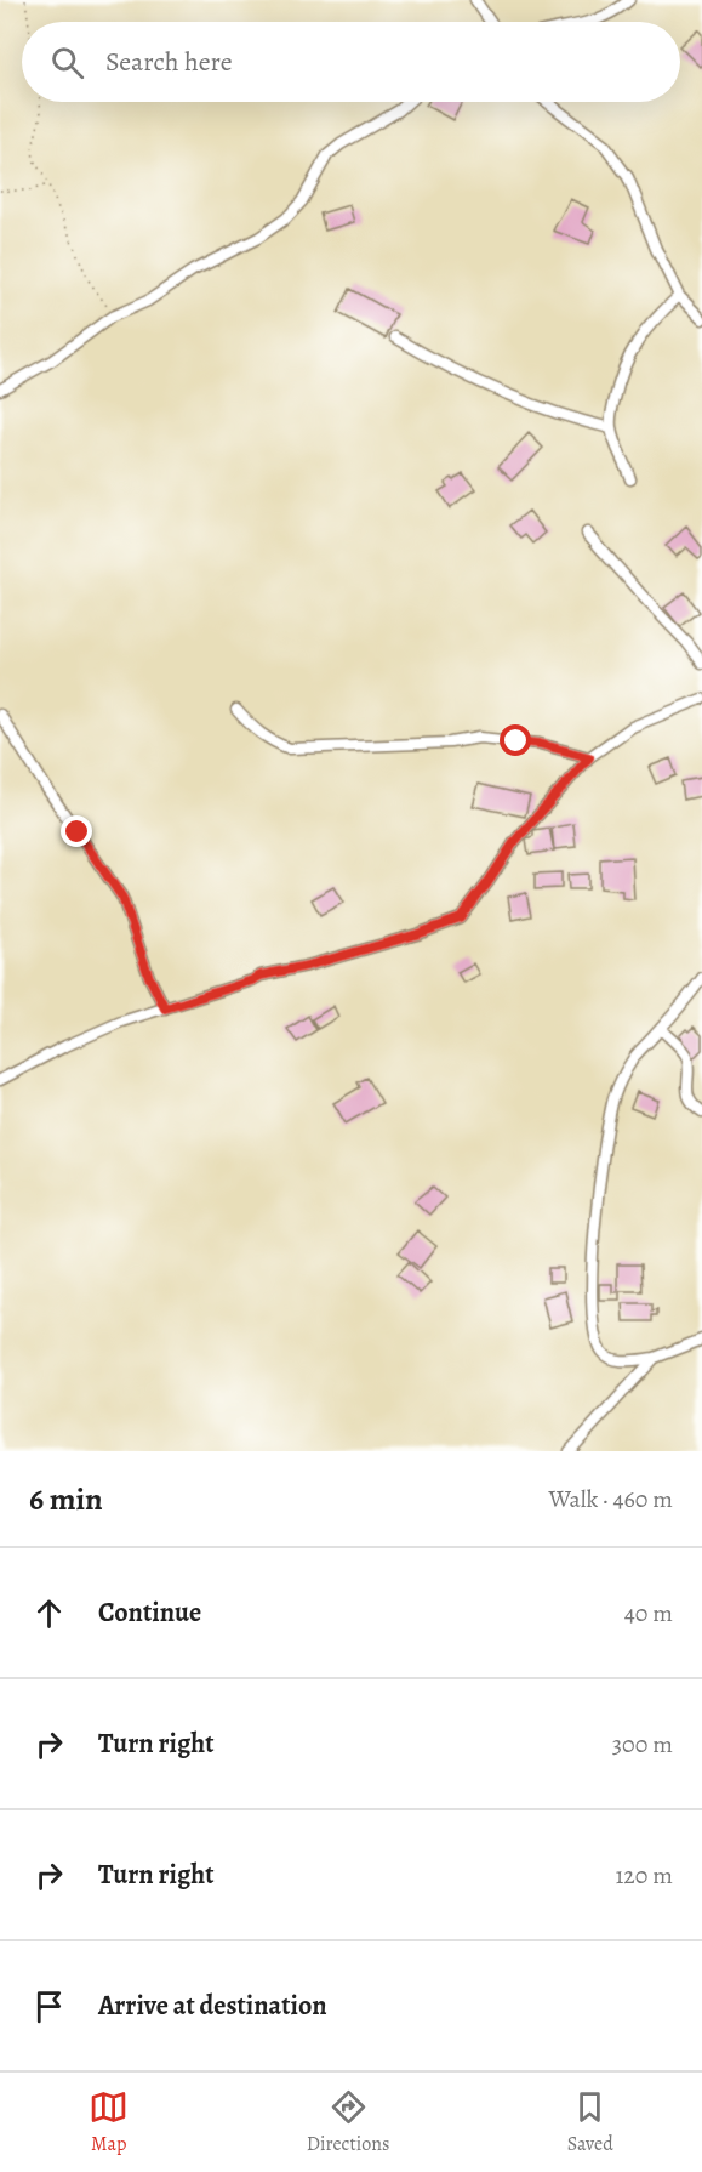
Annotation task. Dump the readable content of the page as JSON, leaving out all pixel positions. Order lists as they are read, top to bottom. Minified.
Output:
{"page":{"search":"Search here","heading":["6 min","Walk · 460 m"],"list":[["Continue","40 m"],["Turn right","300 m"],["Turn right","120 m"],"Arrive at destination"],"nav":["Map","Directions","Saved"]}}
